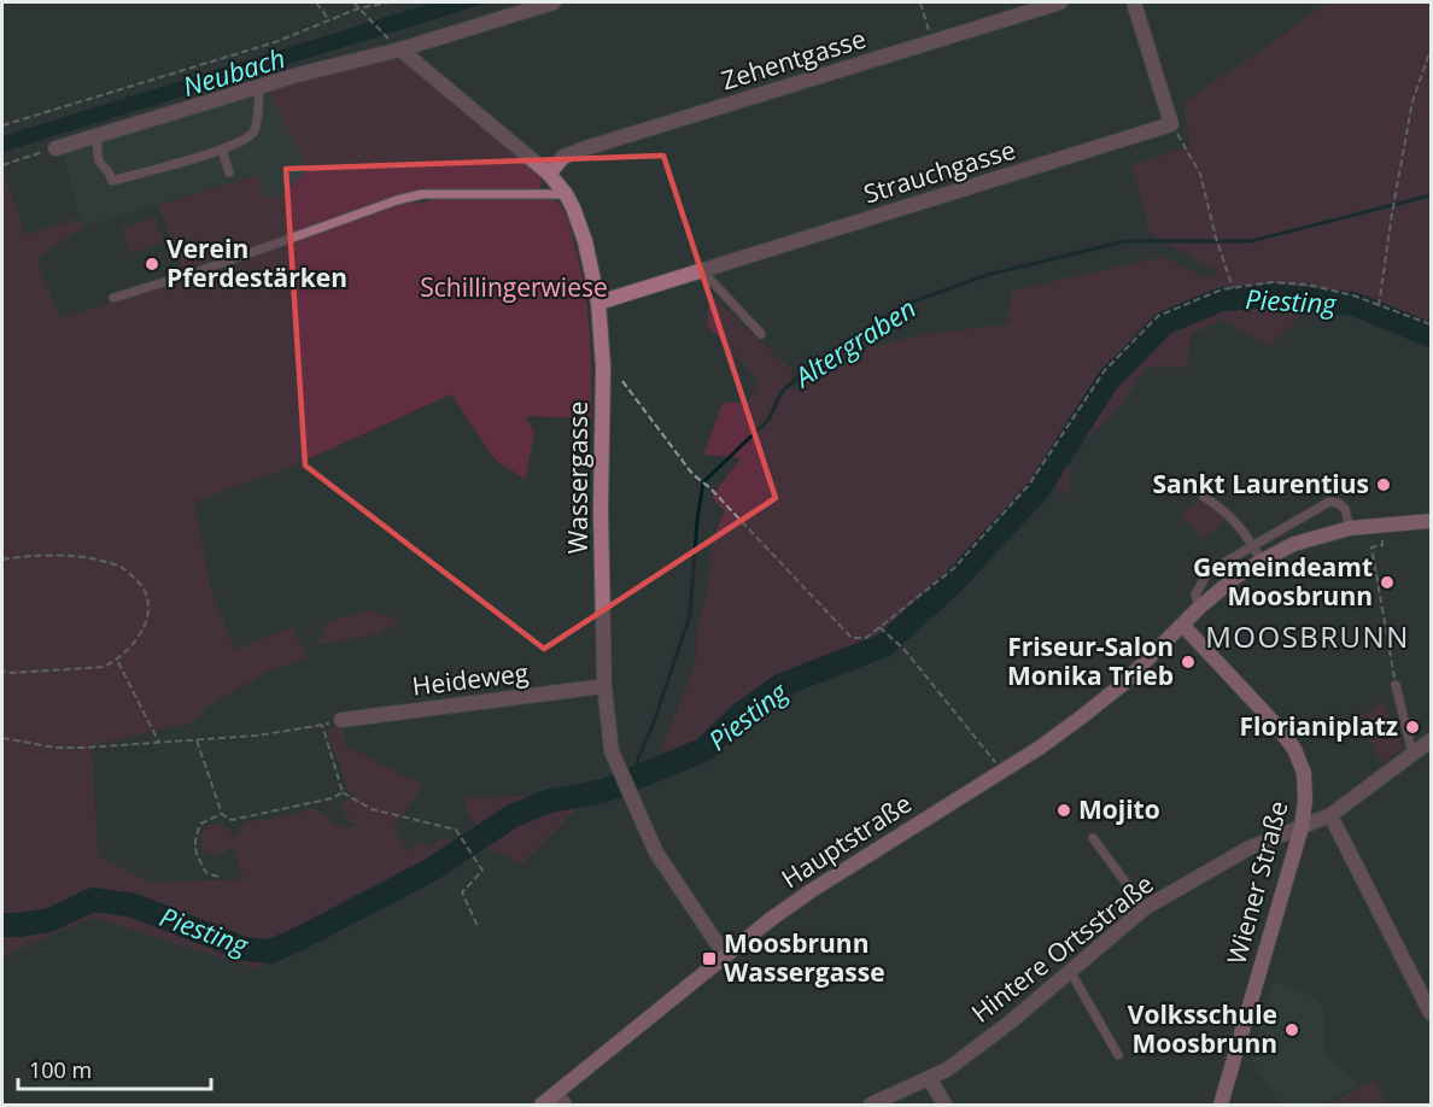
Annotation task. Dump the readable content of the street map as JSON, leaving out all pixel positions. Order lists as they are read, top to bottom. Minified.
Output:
{"streets":{"main road":["Hauptstraße","Wiener Straße"],"street":["Zehentgasse","Strauchgasse","Wassergasse","Heideweg","Hintere Ortsstraße"]},"crossings":[["Zehentgasse","Wassergasse"],["Strauchgasse","Wassergasse"],["Wassergasse","Heideweg"],["Wassergasse","Hauptstraße"],["Hauptstraße","Wiener Straße"],["Wiener Straße","Hintere Ortsstraße"]],"districts":["MOOSBRUNN"],"water":["Neubach","Piesting","Altergraben"],"parks":["Schillingerwiese"],"places":{"other":["Verein Pferdestärken","Sankt Laurentius","Gemeindeamt Moosbrunn","Friseur-Salon Monika Trieb","Florianiplatz","Mojito","Volksschule Moosbrunn"],"transit":["Moosbrunn Wassergasse"]},"scale_bar":"100 m"}
